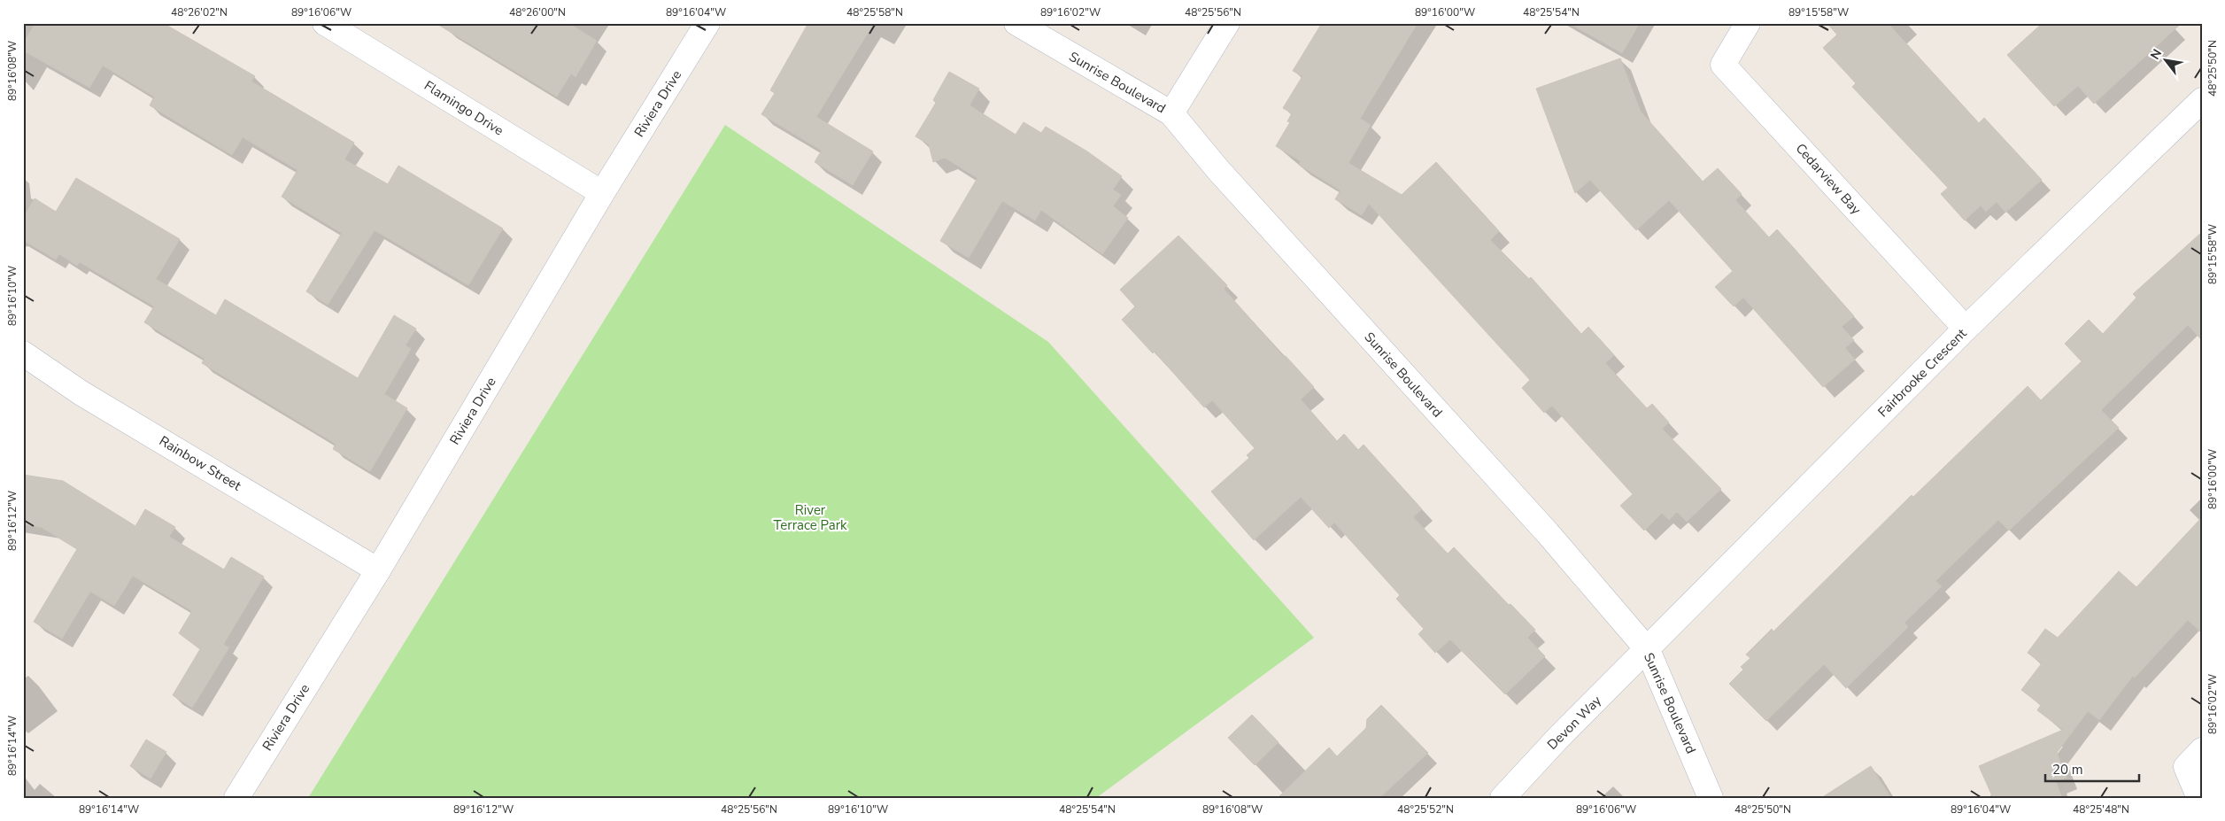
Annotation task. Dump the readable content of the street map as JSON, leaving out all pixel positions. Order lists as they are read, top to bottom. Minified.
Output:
{"streets":{"street":["Sunrise Boulevard","Riviera Drive","Flamingo Drive","Cedarview Bay","Fairbrooke Crescent","Rainbow Street","Devon Way"]},"crossings":[["Sunrise Boulevard","Fairbrooke Crescent"],["Sunrise Boulevard","Devon Way"],["Riviera Drive","Flamingo Drive"],["Riviera Drive","Rainbow Street"],["Cedarview Bay","Fairbrooke Crescent"],["Fairbrooke Crescent","Devon Way"]],"parks":["River Terrace Park"],"scale_bar":"20 m","north":"top left","coordinates":["48°26'02\"N","89°16'06\"W","48°26'00\"N","89°16'04\"W","48°25'58\"N","89°16'02\"W","48°25'56\"N","89°16'00\"W","48°25'54\"N","89°15'58\"W","48°25'50\"N","89°16'08\"W","89°16'10\"W","89°16'12\"W","89°16'14\"W","48°25'52\"N","48°25'48\"N"]}
